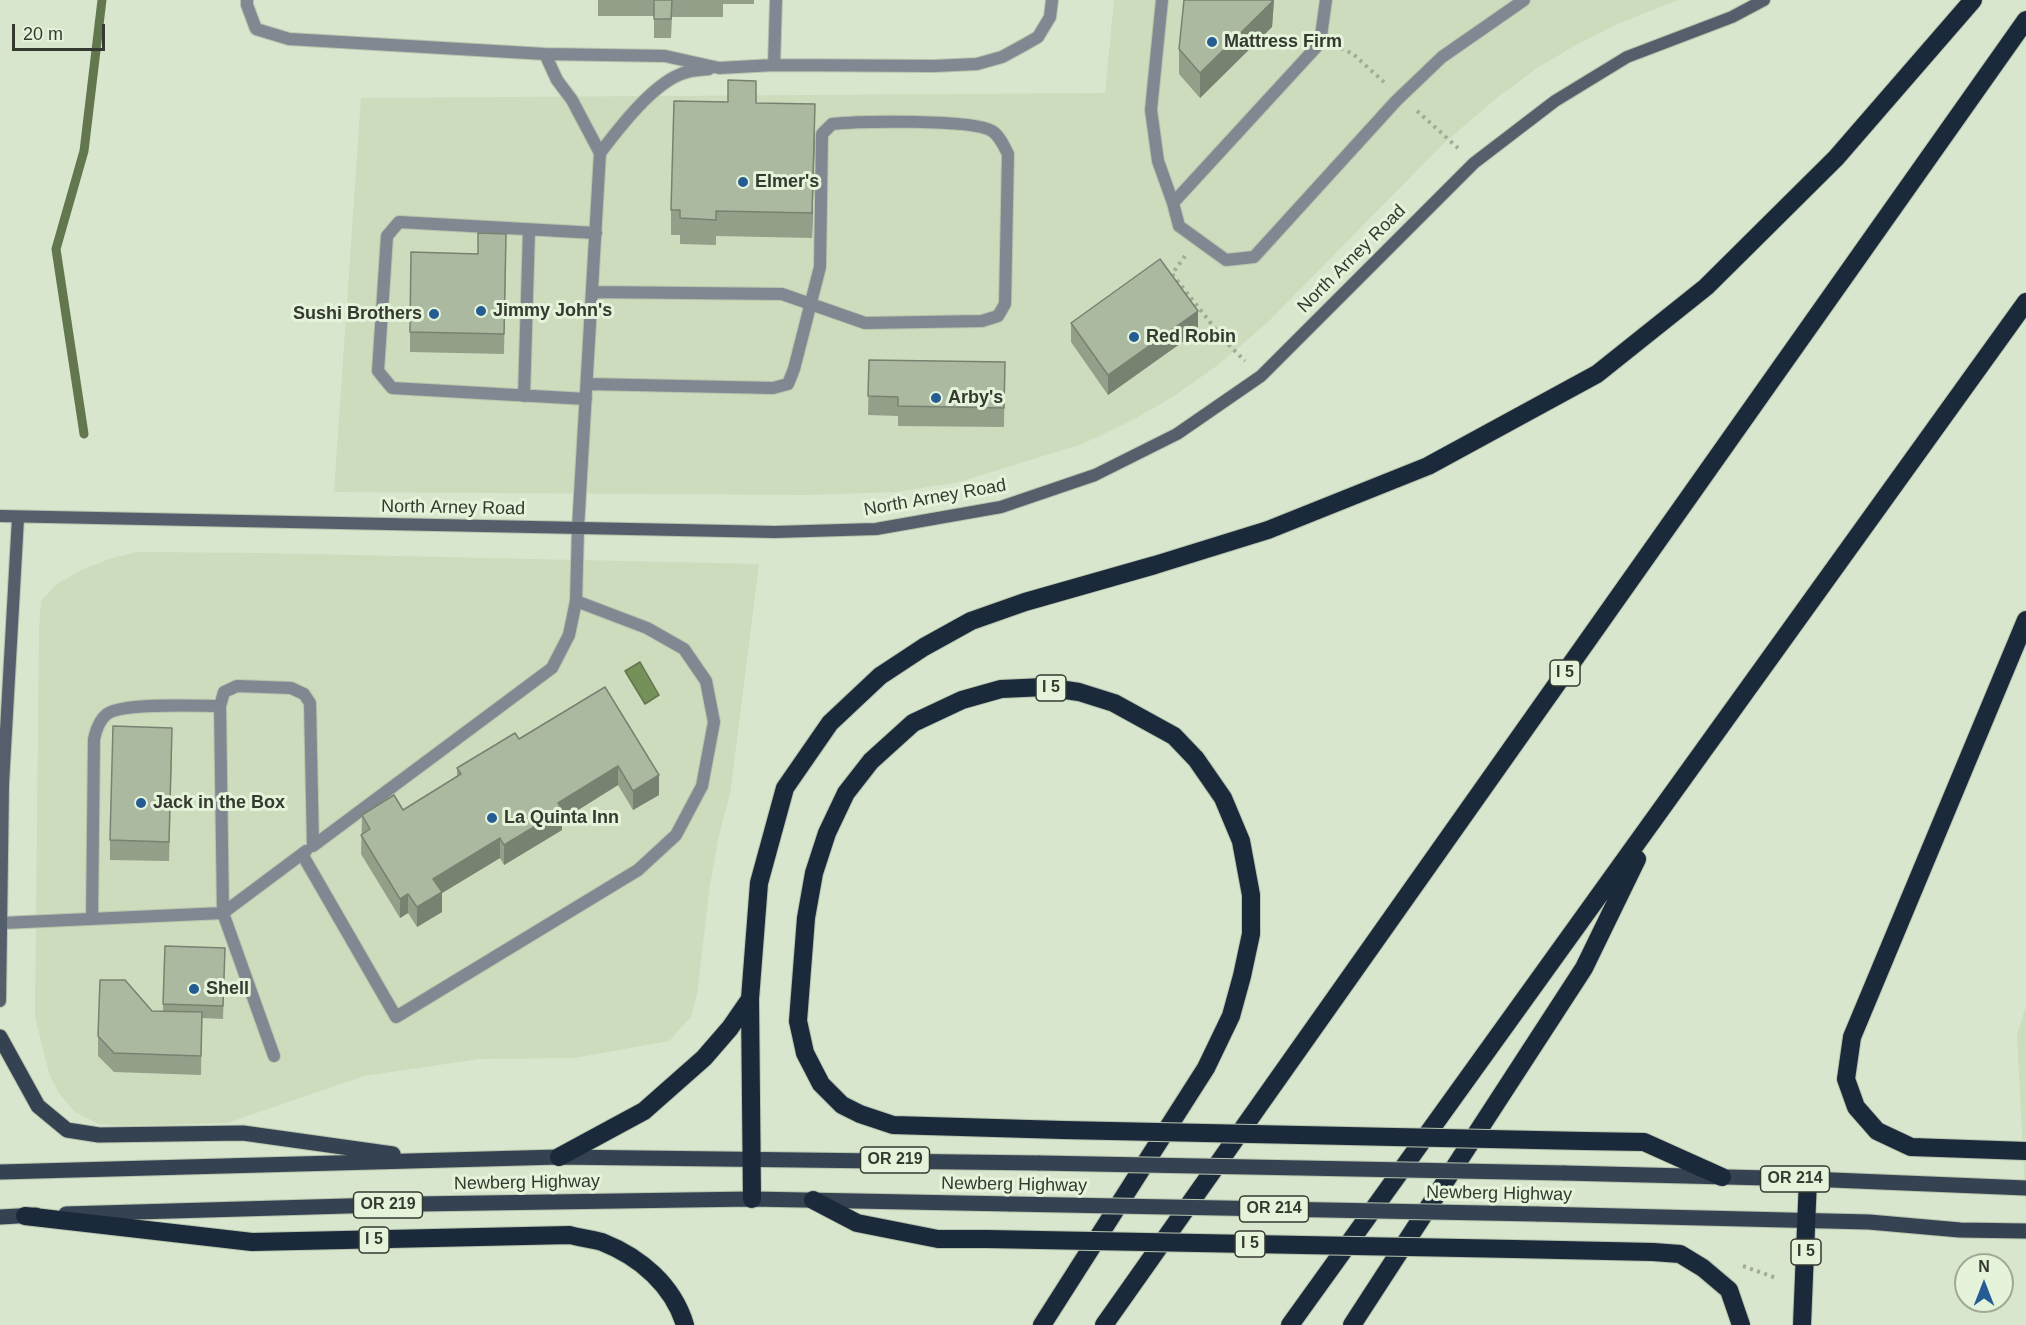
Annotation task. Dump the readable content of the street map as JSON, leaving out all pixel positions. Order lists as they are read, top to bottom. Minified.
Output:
{"streets":{"highway":["I 5"],"main road":["North Arney Road","OR 219","OR 214","Newberg Highway"]},"crossings":[["I 5","Newberg Highway"]],"places":["Mattress Firm","Elmer's","Jimmy John's","Sushi Brothers","Red Robin","Arby's","Jack in the Box","La Quinta Inn","Shell"],"scale_bar":"20 m","north":"top"}
